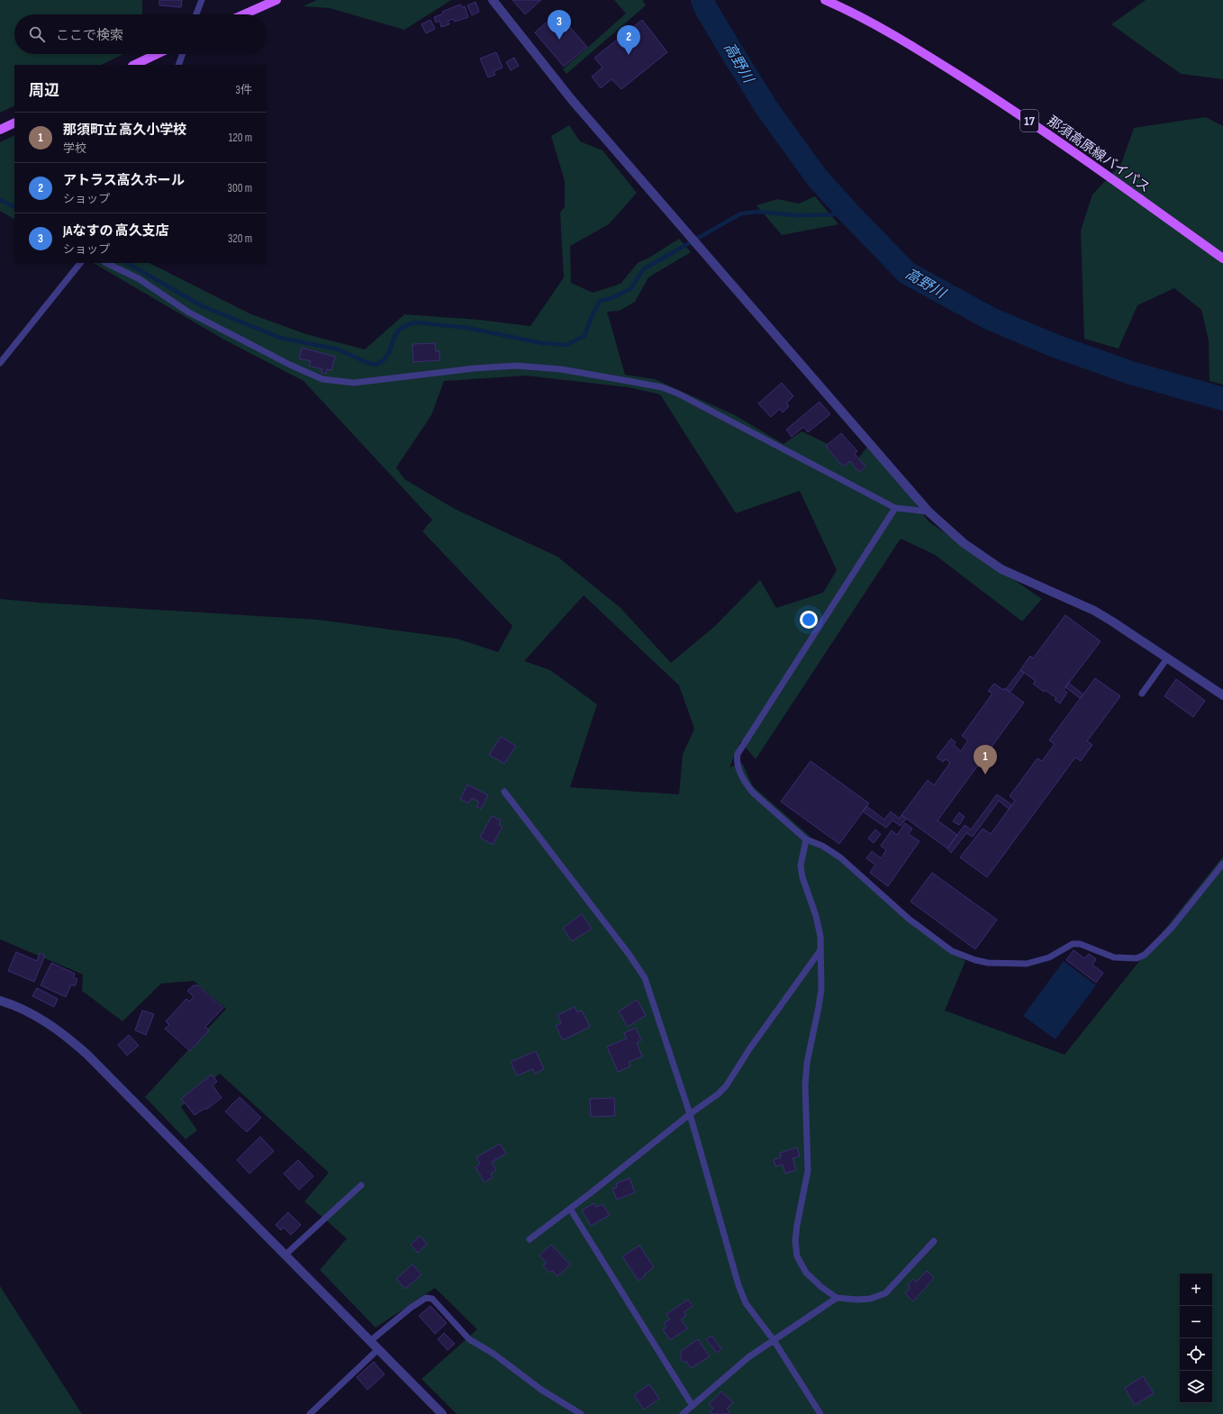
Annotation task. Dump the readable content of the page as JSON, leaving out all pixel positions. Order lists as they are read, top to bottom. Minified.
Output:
{"streets":{"main road":["17","那須高原線バイパス"]},"water":["高野川"],"page":{"pins":["3","2","1"],"search":"ここで検索","heading":["周辺","3件"],"list":[{"mark":"1","name":"那須町立 高久小学校","note":"学校","value":"120 m"},{"mark":"2","name":"アトラス高久ホール","note":"ショップ","value":"300 m"},{"mark":"3","name":"JAなすの 高久支店","note":"ショップ","value":"320 m"}],"map_buttons":["+","−"]}}
